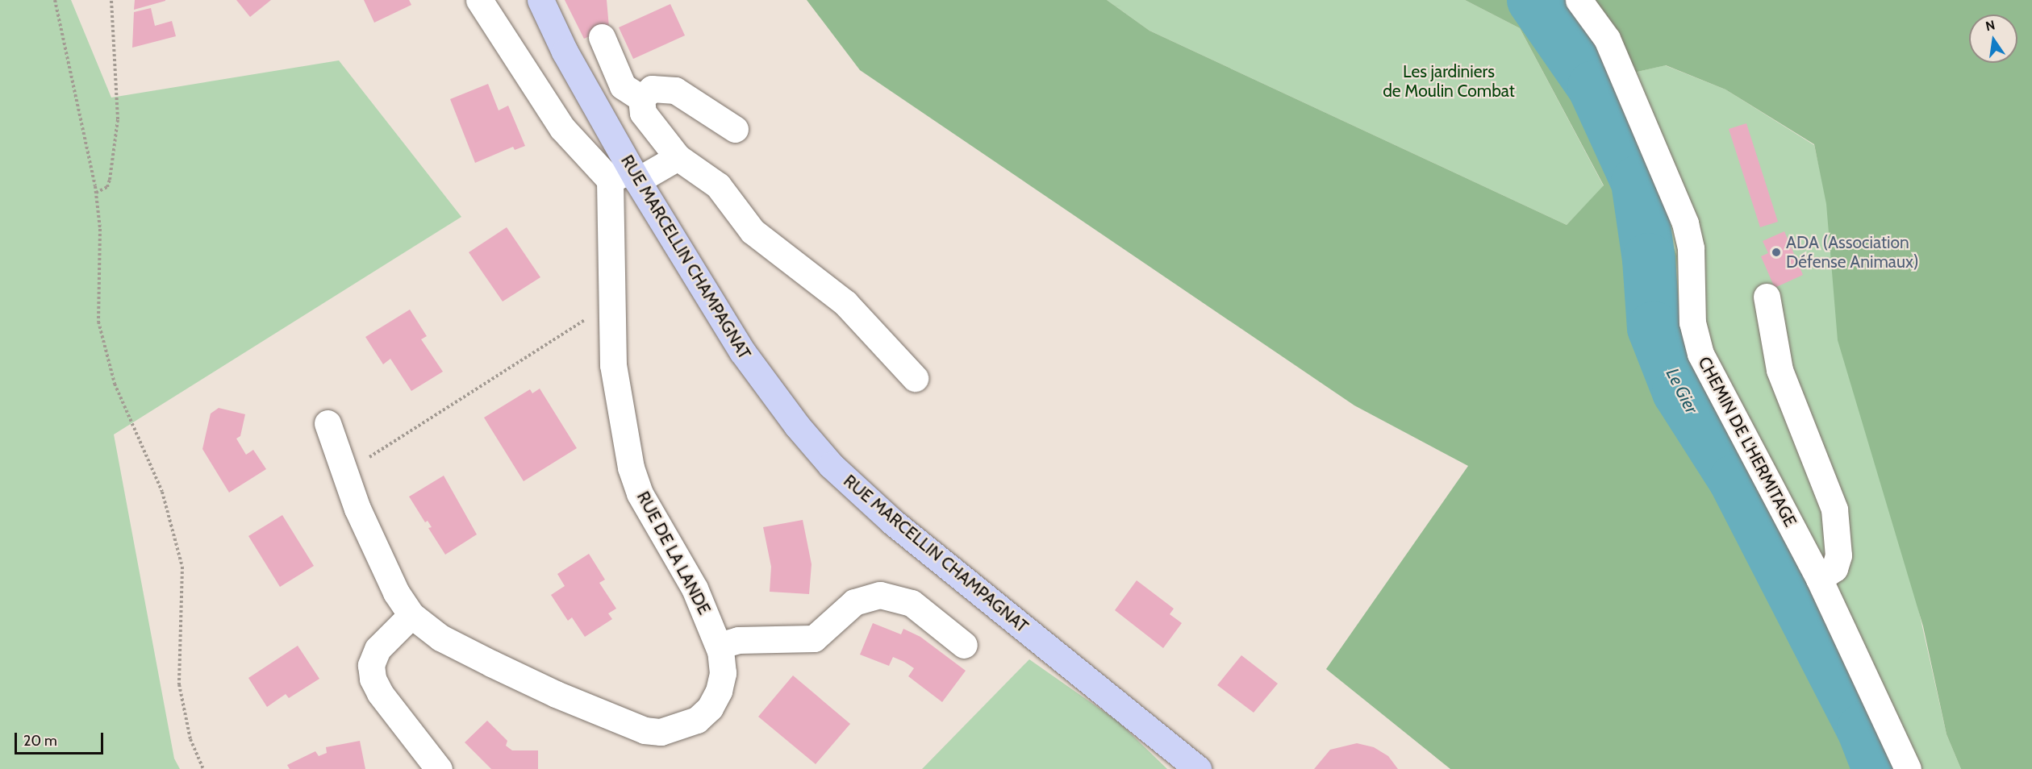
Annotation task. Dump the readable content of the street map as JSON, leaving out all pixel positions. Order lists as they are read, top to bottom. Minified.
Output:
{"streets":{"main road":["RUE MARCELLIN CHAMPAGNAT"],"street":["CHEMIN DE L'HERMITAGE","RUE DE LA LANDE"]},"crossings":[["RUE MARCELLIN CHAMPAGNAT","RUE DE LA LANDE"]],"water":["Le Gier"],"parks":["Les jardiniers de Moulin Combat"],"places":["ADA (Association Défense Animaux)"],"scale_bar":"20 m","north":"top"}
